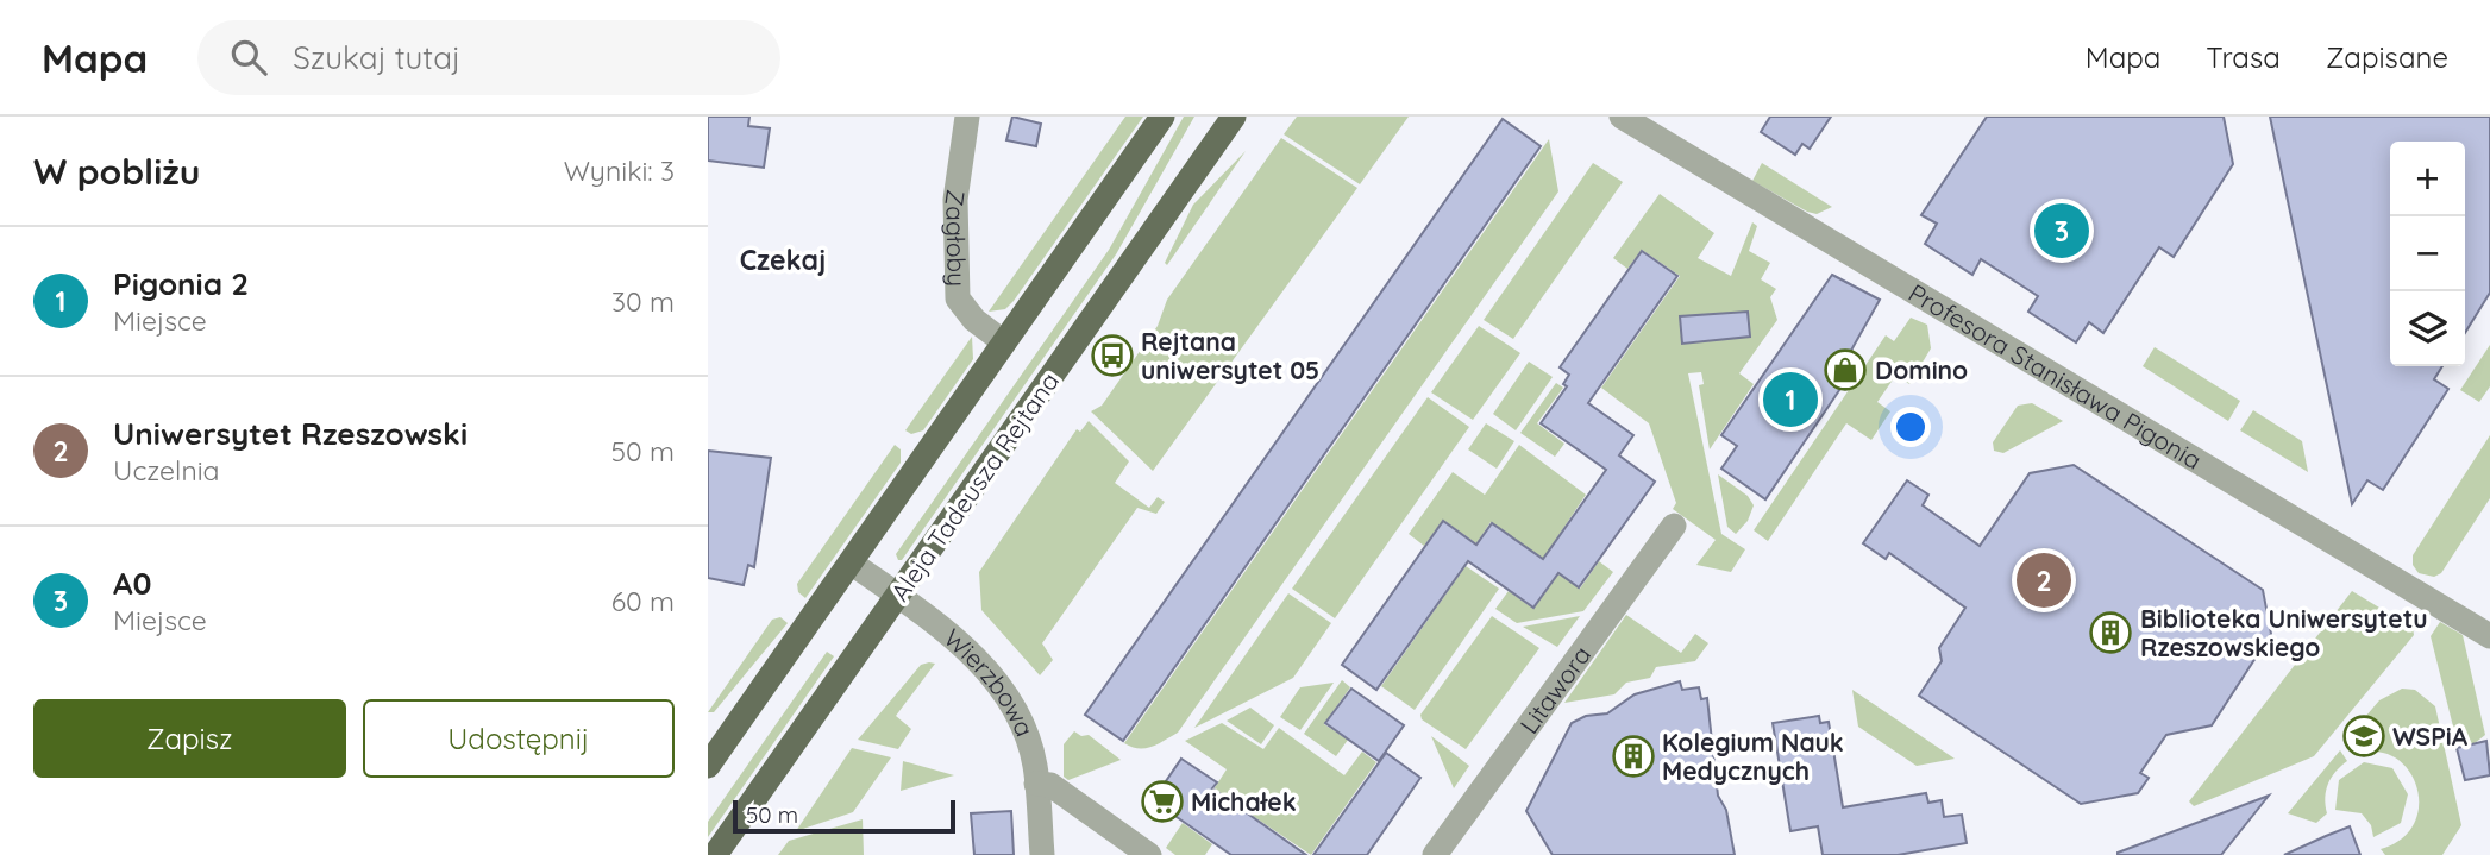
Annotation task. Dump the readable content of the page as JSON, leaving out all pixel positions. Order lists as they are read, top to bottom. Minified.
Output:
{"streets":{"main road":["Aleja Tadeusza Rejtana"],"street":["Zagłoby","Profesora Stanisława Pigonia","Wierzbowa","Litawora"]},"crossings":[["Aleja Tadeusza Rejtana","Wierzbowa"]],"districts":["Czekaj"],"places":{"bus stop":["Rejtana uniwersytet 05"],"shop":["Domino"],"building":["Biblioteka Uniwersytetu Rzeszowskiego","Kolegium Nauk Medycznych"],"school or university":["WSPiA"],"supermarket":["Michałek"]},"scale_bar":"50 m","page":{"header":"Mapa","search":"Szukaj tutaj","nav":["Mapa","Trasa","Zapisane"],"heading":["W pobliżu","Wyniki: 3"],"map_buttons":["+","−"],"pins":["3","1","2"],"list":[{"mark":"1","name":"Pigonia 2","note":"Miejsce","value":"30 m"},{"mark":"2","name":"Uniwersytet Rzeszowski","note":"Uczelnia","value":"50 m"},{"mark":"3","name":"A0","note":"Miejsce","value":"60 m"}],"buttons":["Zapisz","Udostępnij"],"scale":"50 m"}}
